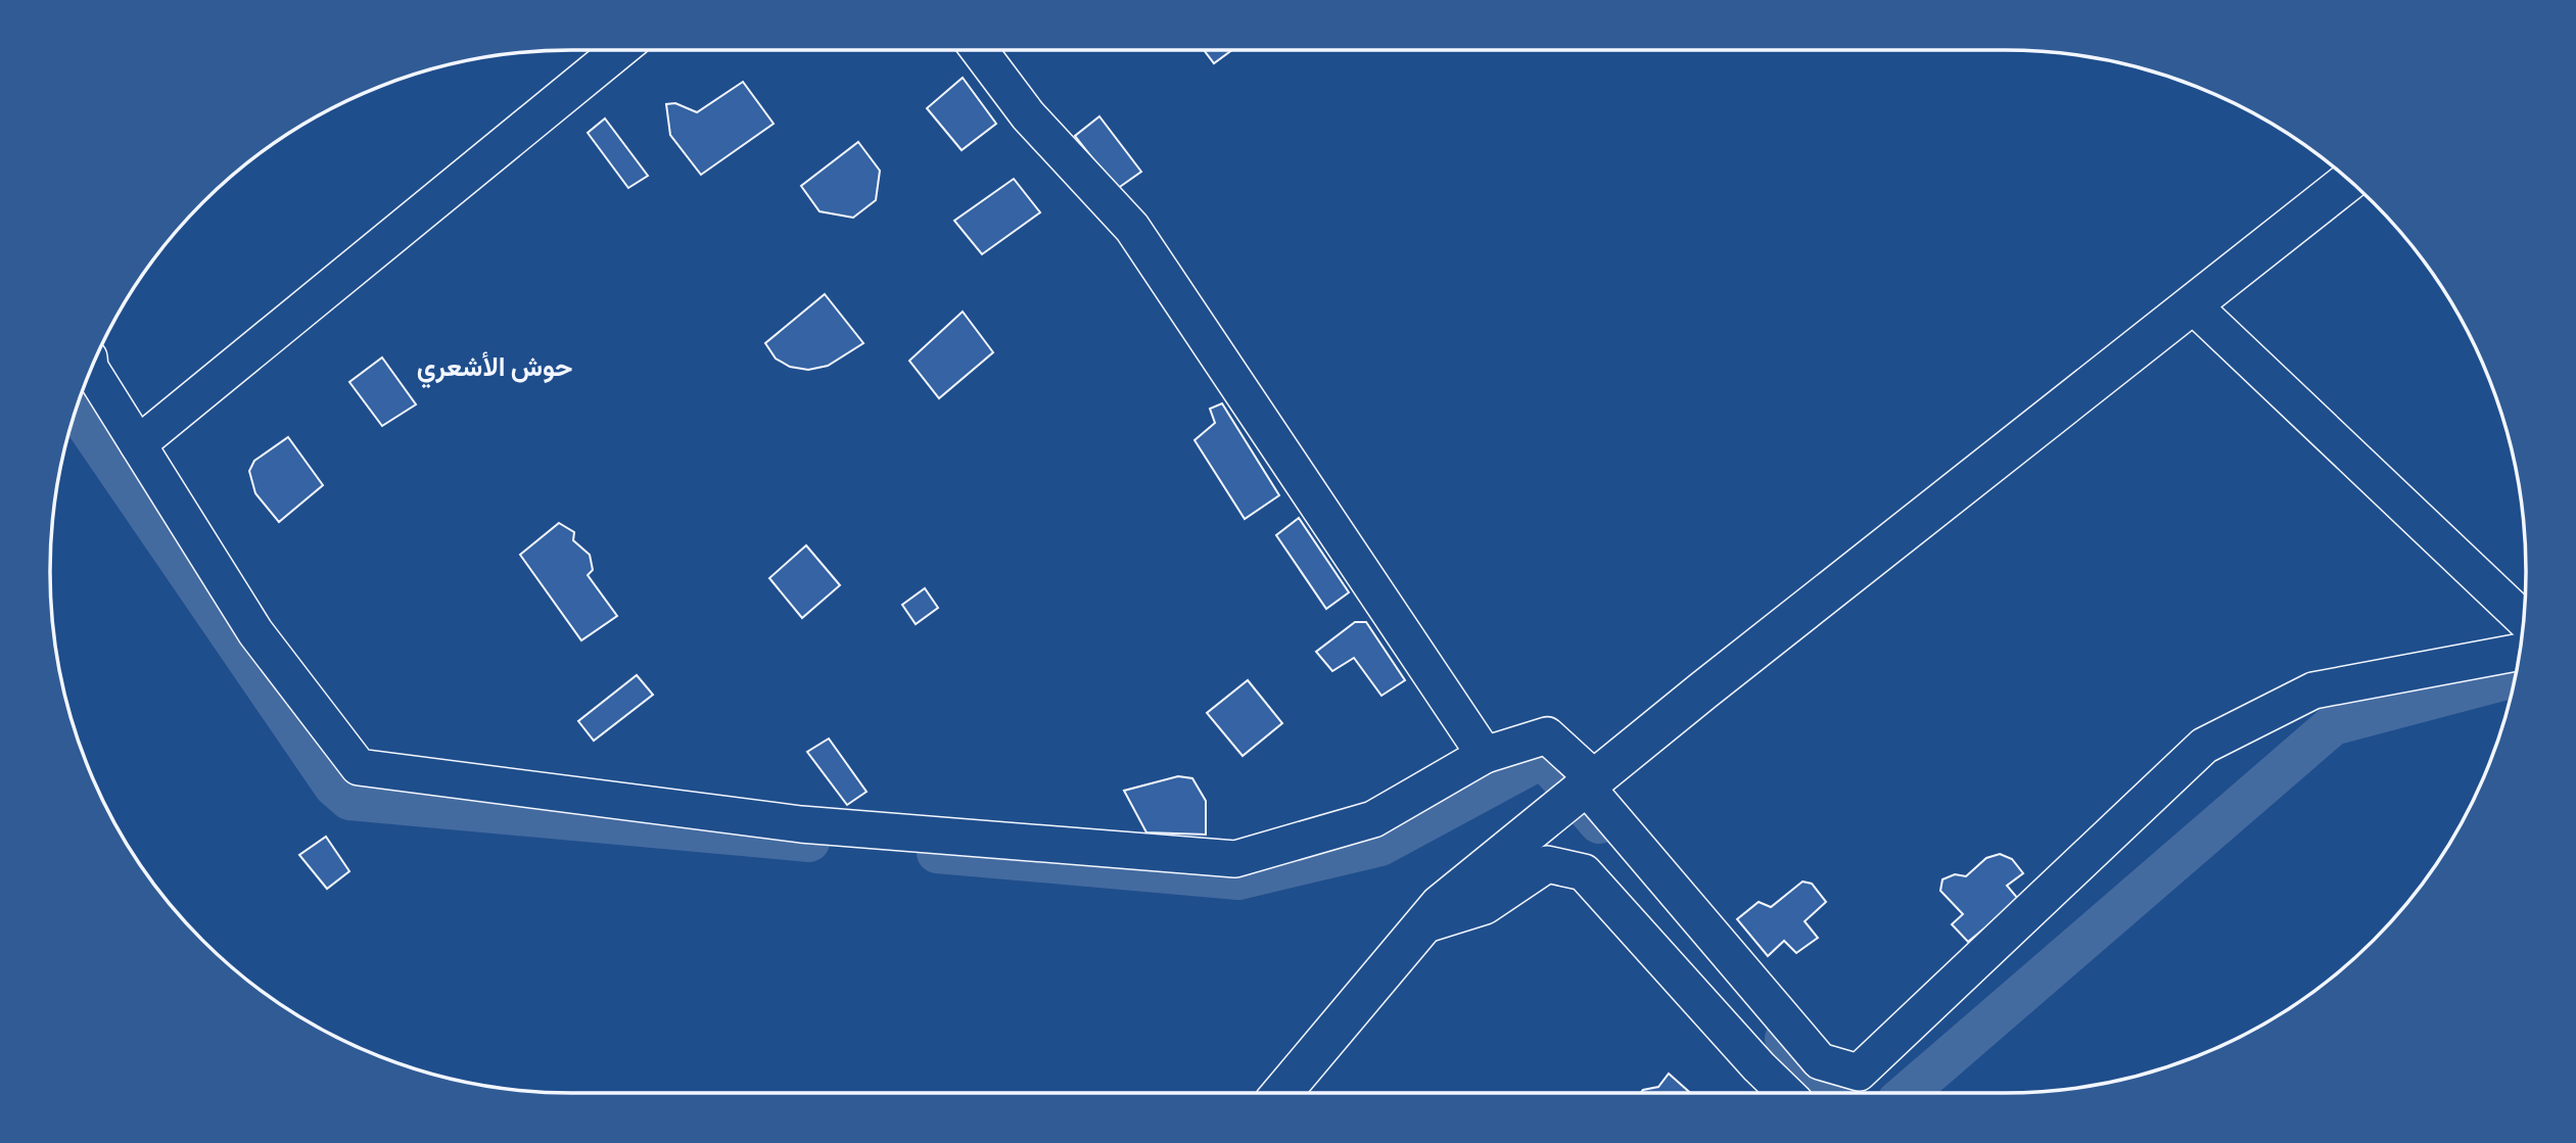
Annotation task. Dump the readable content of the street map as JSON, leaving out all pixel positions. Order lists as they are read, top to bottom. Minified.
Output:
{"districts":["حوش الأشعري"]}
